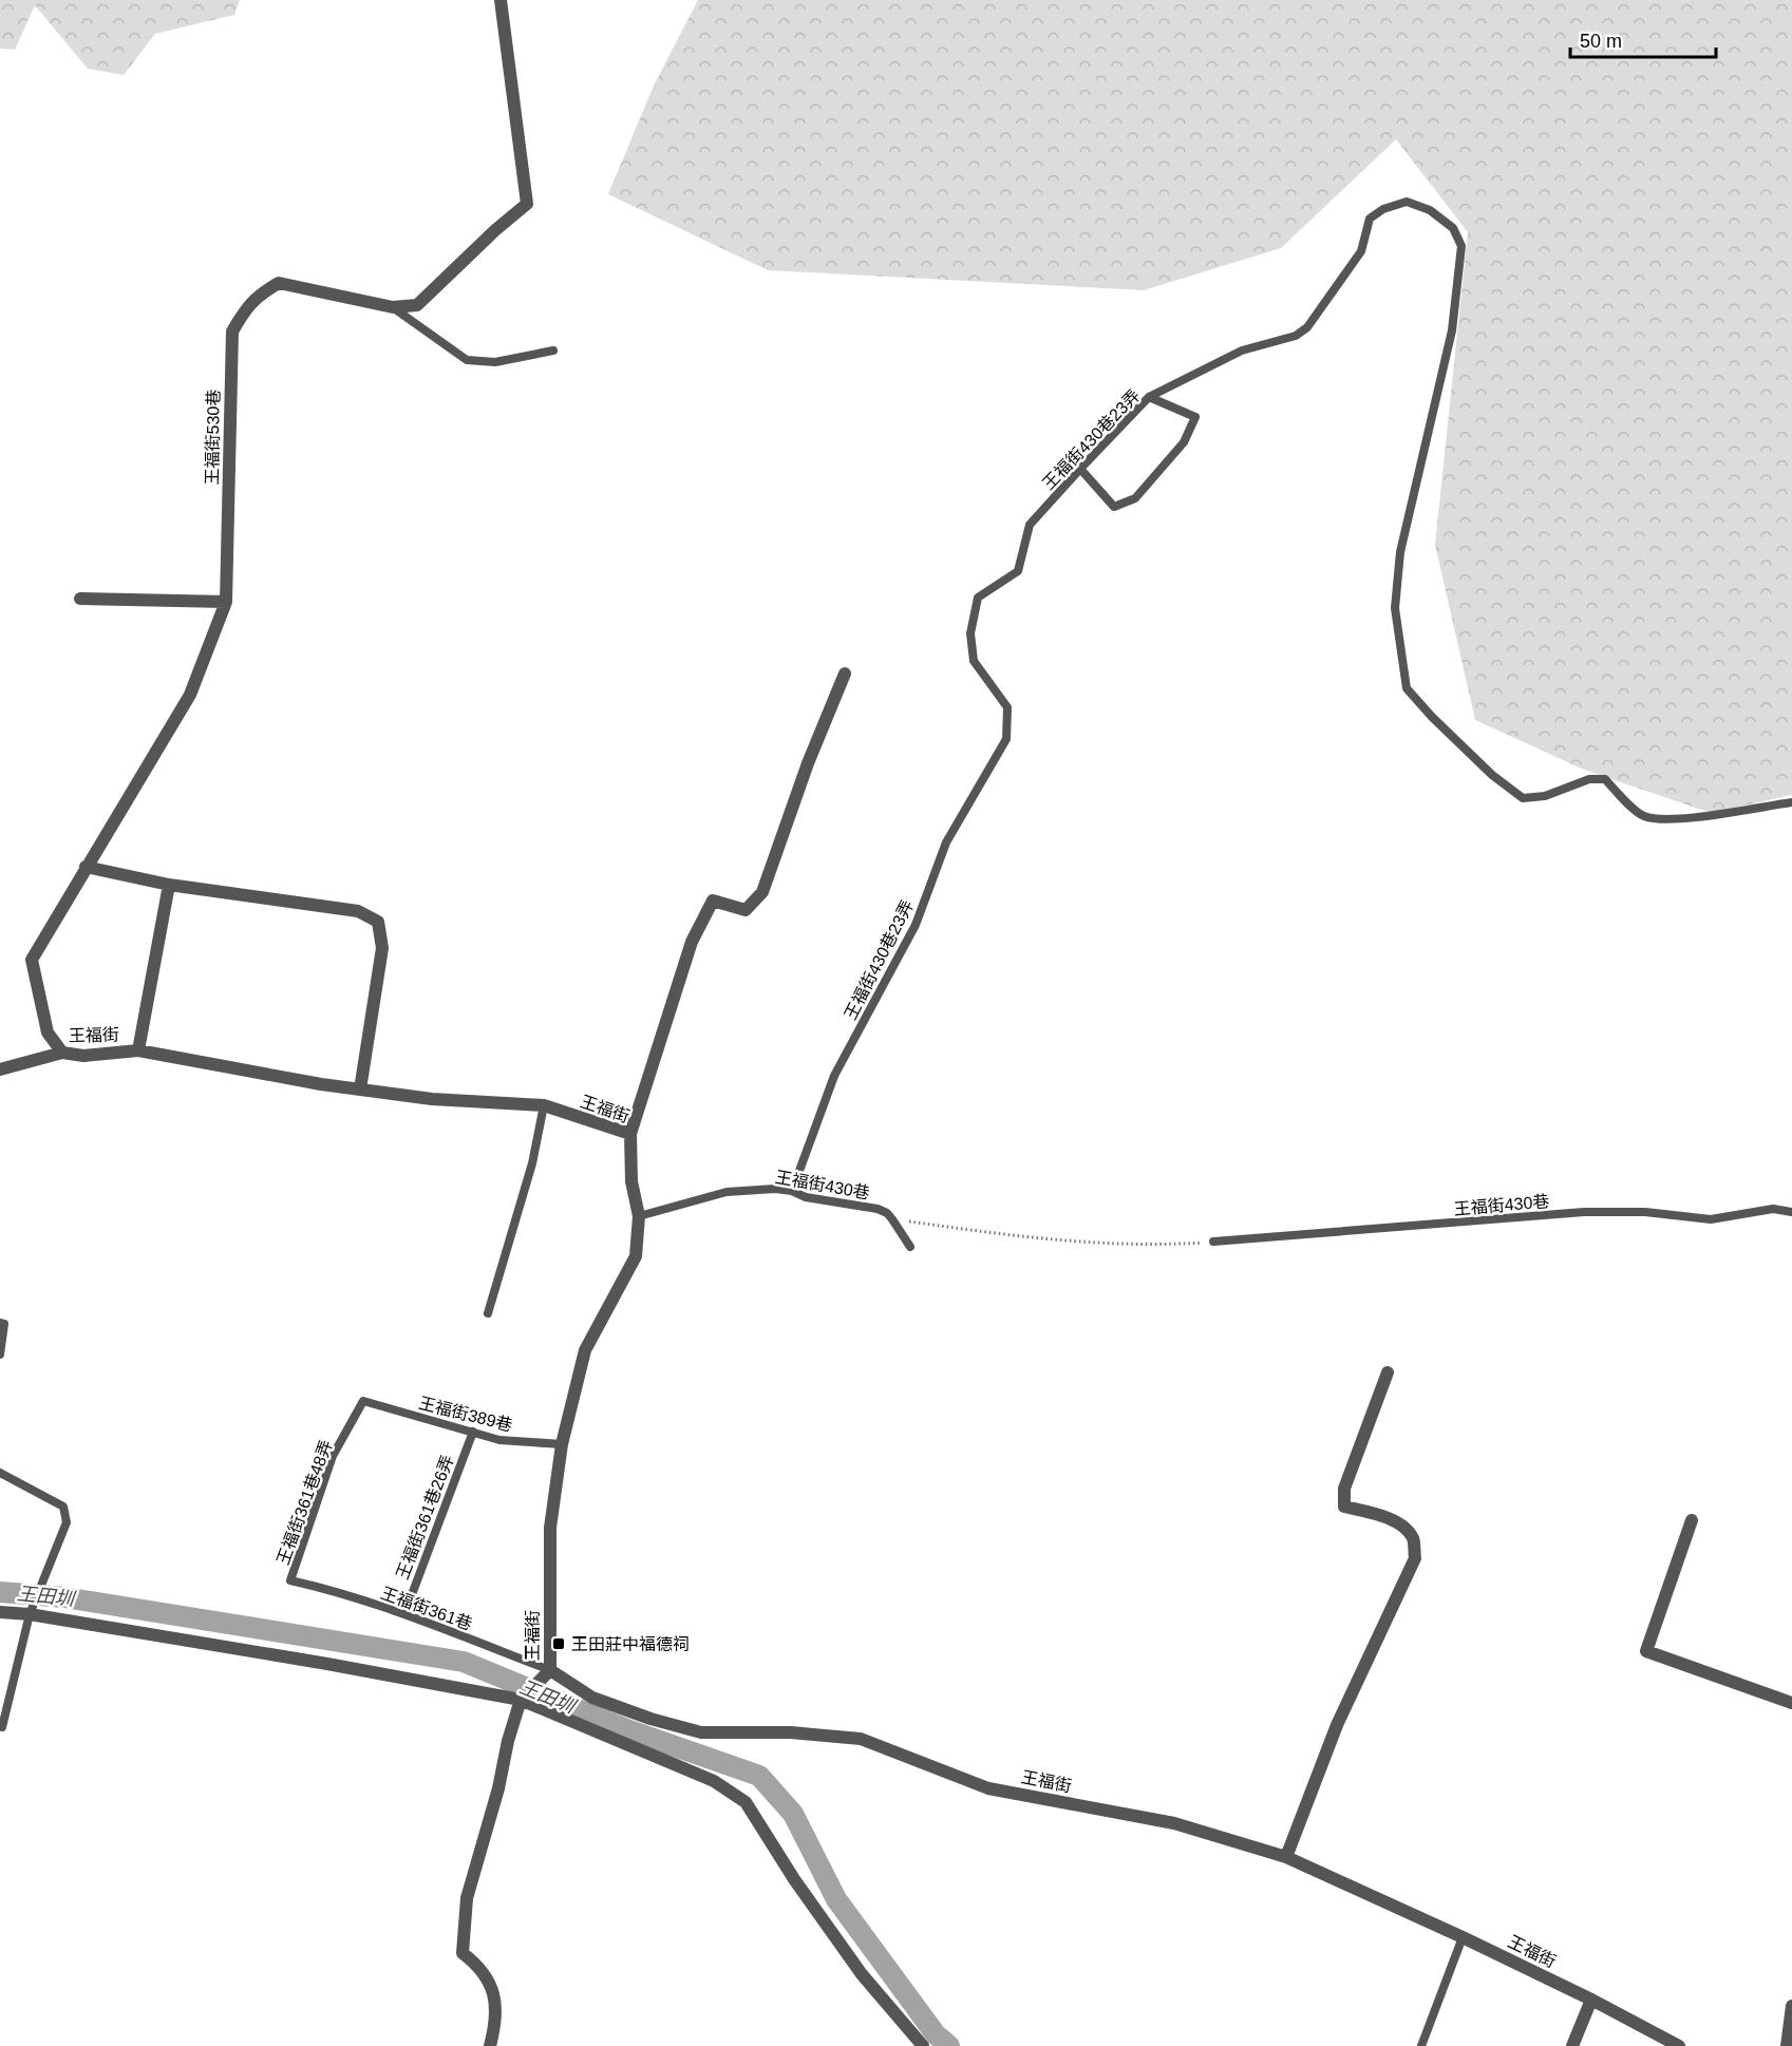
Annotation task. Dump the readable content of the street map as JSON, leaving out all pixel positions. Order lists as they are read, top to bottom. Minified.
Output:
{"streets":{"street":["王福街530巷","王福街"],"lane":["王福街430巷23弄","王福街430巷","王福街389巷","王福街361巷48弄","王福街361巷26弄","王福街361巷"]},"crossings":[["王福街530巷","王福街"],["王福街430巷23弄","王福街430巷"],["王福街","王福街430巷"],["王福街","王福街389巷"],["王福街","王福街361巷"],["王福街389巷","王福街361巷48弄"],["王福街389巷","王福街361巷26弄"],["王福街361巷48弄","王福街361巷"],["王福街361巷26弄","王福街361巷"]],"water":["王田圳"],"places":{"transit":["王田莊中福德祠"]},"scale_bar":"50 m"}
